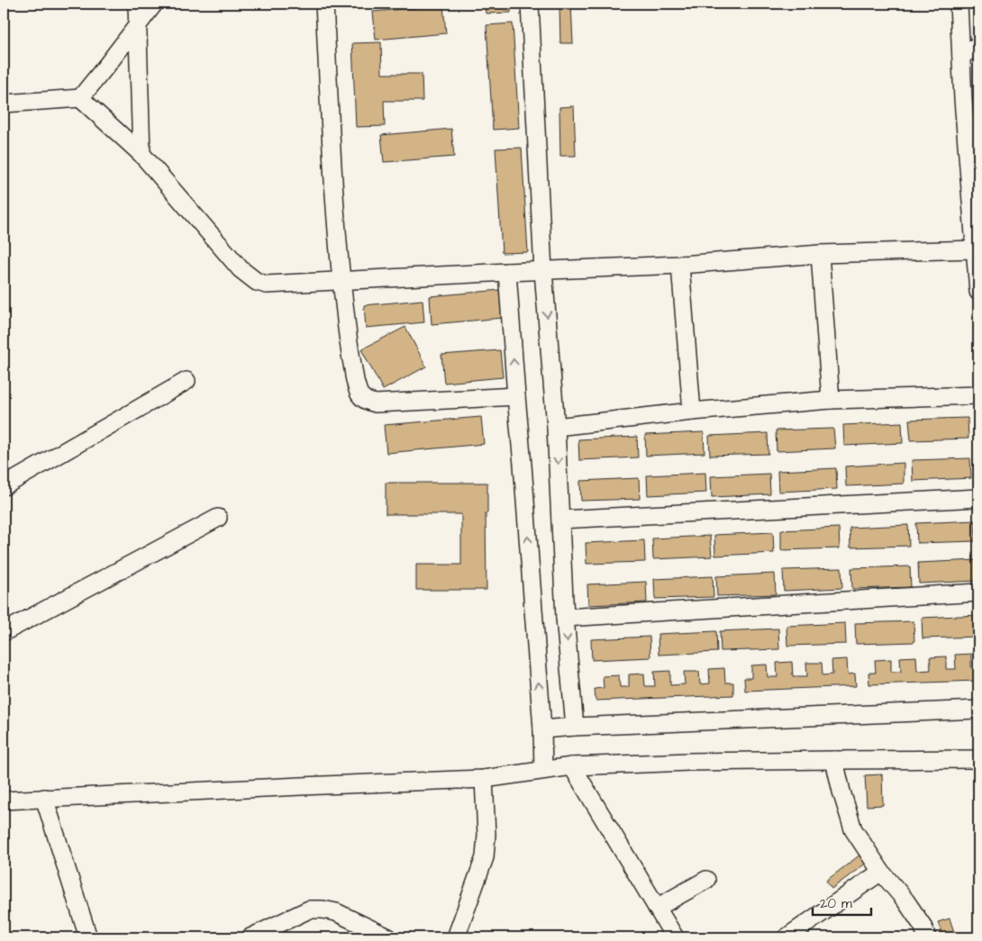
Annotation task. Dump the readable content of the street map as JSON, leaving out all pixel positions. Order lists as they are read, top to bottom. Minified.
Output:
{"scale_bar":"20 m"}
